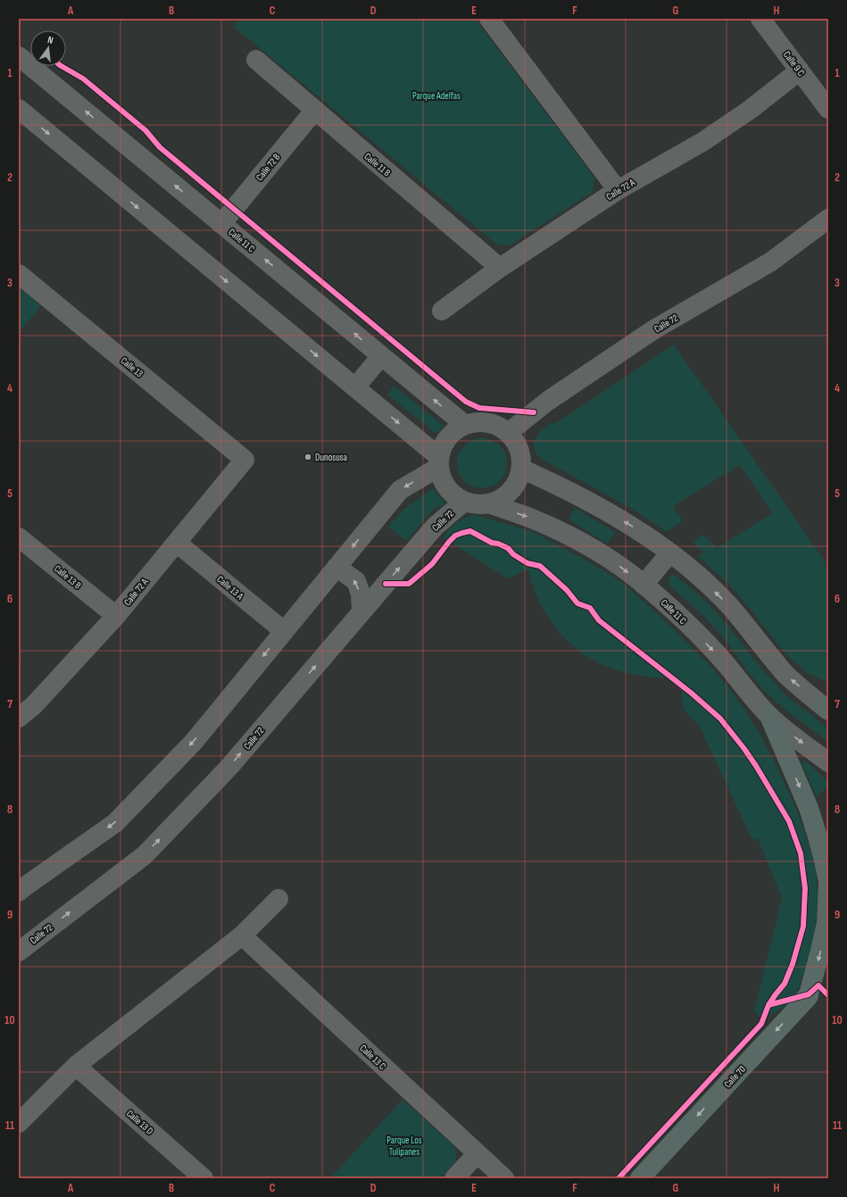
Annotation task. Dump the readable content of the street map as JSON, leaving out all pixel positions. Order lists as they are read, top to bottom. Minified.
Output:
{"streets":{"main road":["Calle 9 C","Calle 11 B","Calle 72 B","Calle 72 A","Calle 11 C","Calle 72","Calle 13","Calle 13 B","Calle 13 A","Calle 13 C","Calle 70","Calle 13 D"]},"crossings":[["Calle 9 C","Calle 72 A"],["Calle 11 B","Calle 72 B"],["Calle 11 B","Calle 72 A"],["Calle 72 B","Calle 11 C"],["Calle 72 A","Calle 13"],["Calle 72 A","Calle 13 B"],["Calle 72 A","Calle 13 A"],["Calle 11 C","Calle 72"]],"one_way":["Calle 70"],"parks":["Parque Adelfas","Parque Los Tulipanes"],"places":["Dunosusa"],"north":"top","grid":{"columns":["A","B","C","D","E","F","G","H"],"rows":["1","2","3","4","5","6","7","8","9","10","11"]}}
